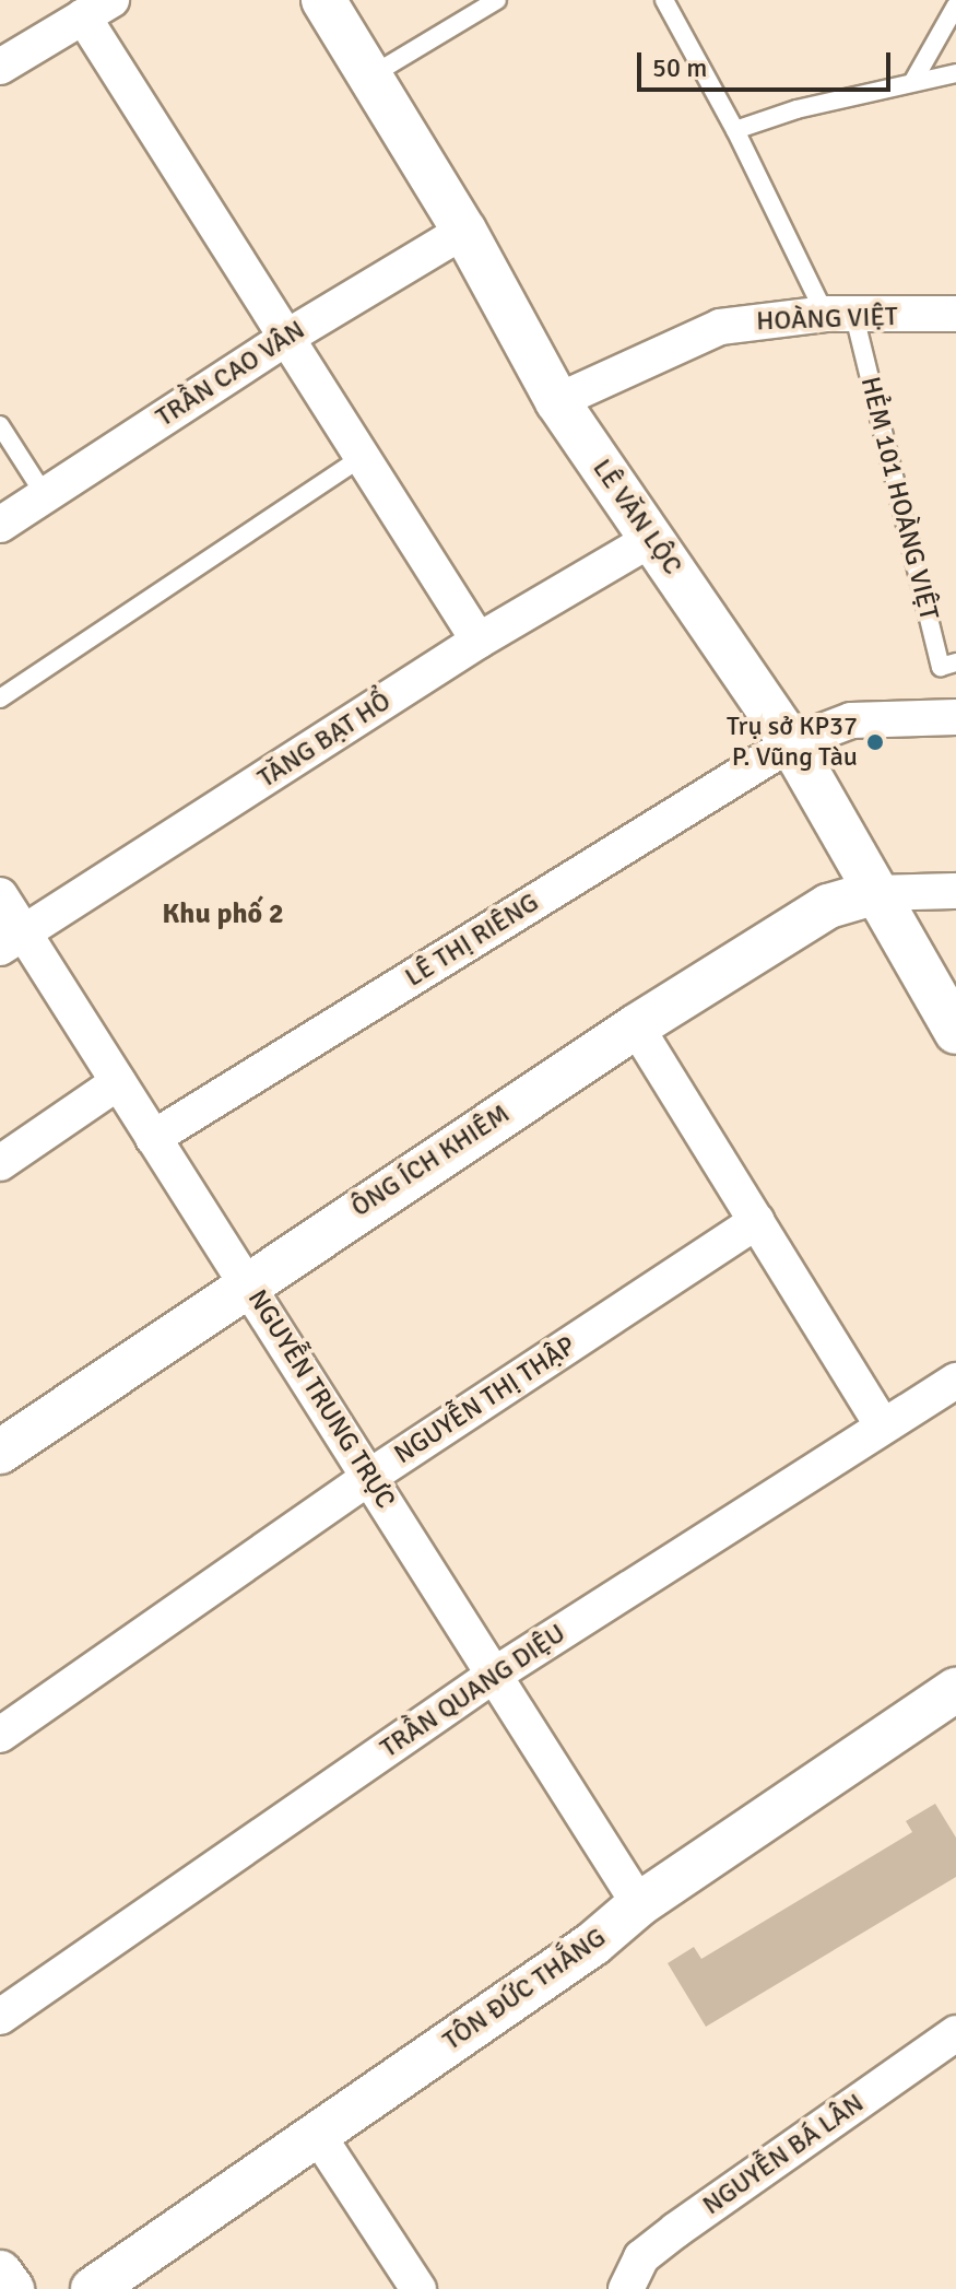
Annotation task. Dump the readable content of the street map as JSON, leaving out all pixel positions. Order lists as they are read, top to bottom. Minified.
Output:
{"streets":{"street":["HOÀNG VIỆT","TRẦN CAO VÂN","LÊ VĂN LỘC","TĂNG BẠT HỔ","LÊ THỊ RIÊNG","ÔNG ÍCH KHIÊM","NGUYỄN TRUNG TRỰC","NGUYỄN THỊ THẬP","TRẦN QUANG DIỆU","TÔN ĐỨC THẮNG","NGUYỄN BÁ LÂN"],"lane":["HẺM 101 HOÀNG VIỆT"]},"crossings":[["HOÀNG VIỆT","HẺM 101 HOÀNG VIỆT"],["HOÀNG VIỆT","LÊ VĂN LỘC"],["TRẦN CAO VÂN","LÊ VĂN LỘC"],["LÊ VĂN LỘC","TĂNG BẠT HỔ"],["LÊ VĂN LỘC","LÊ THỊ RIÊNG"],["LÊ VĂN LỘC","ÔNG ÍCH KHIÊM"],["TĂNG BẠT HỔ","NGUYỄN TRUNG TRỰC"],["LÊ THỊ RIÊNG","NGUYỄN TRUNG TRỰC"],["ÔNG ÍCH KHIÊM","NGUYỄN TRUNG TRỰC"],["NGUYỄN TRUNG TRỰC","NGUYỄN THỊ THẬP"],["NGUYỄN TRUNG TRỰC","TRẦN QUANG DIỆU"],["NGUYỄN TRUNG TRỰC","TÔN ĐỨC THẮNG"]],"districts":["Khu phố 2"],"places":["Trụ sở KP37 P. Vũng Tàu"],"scale_bar":"50 m"}
